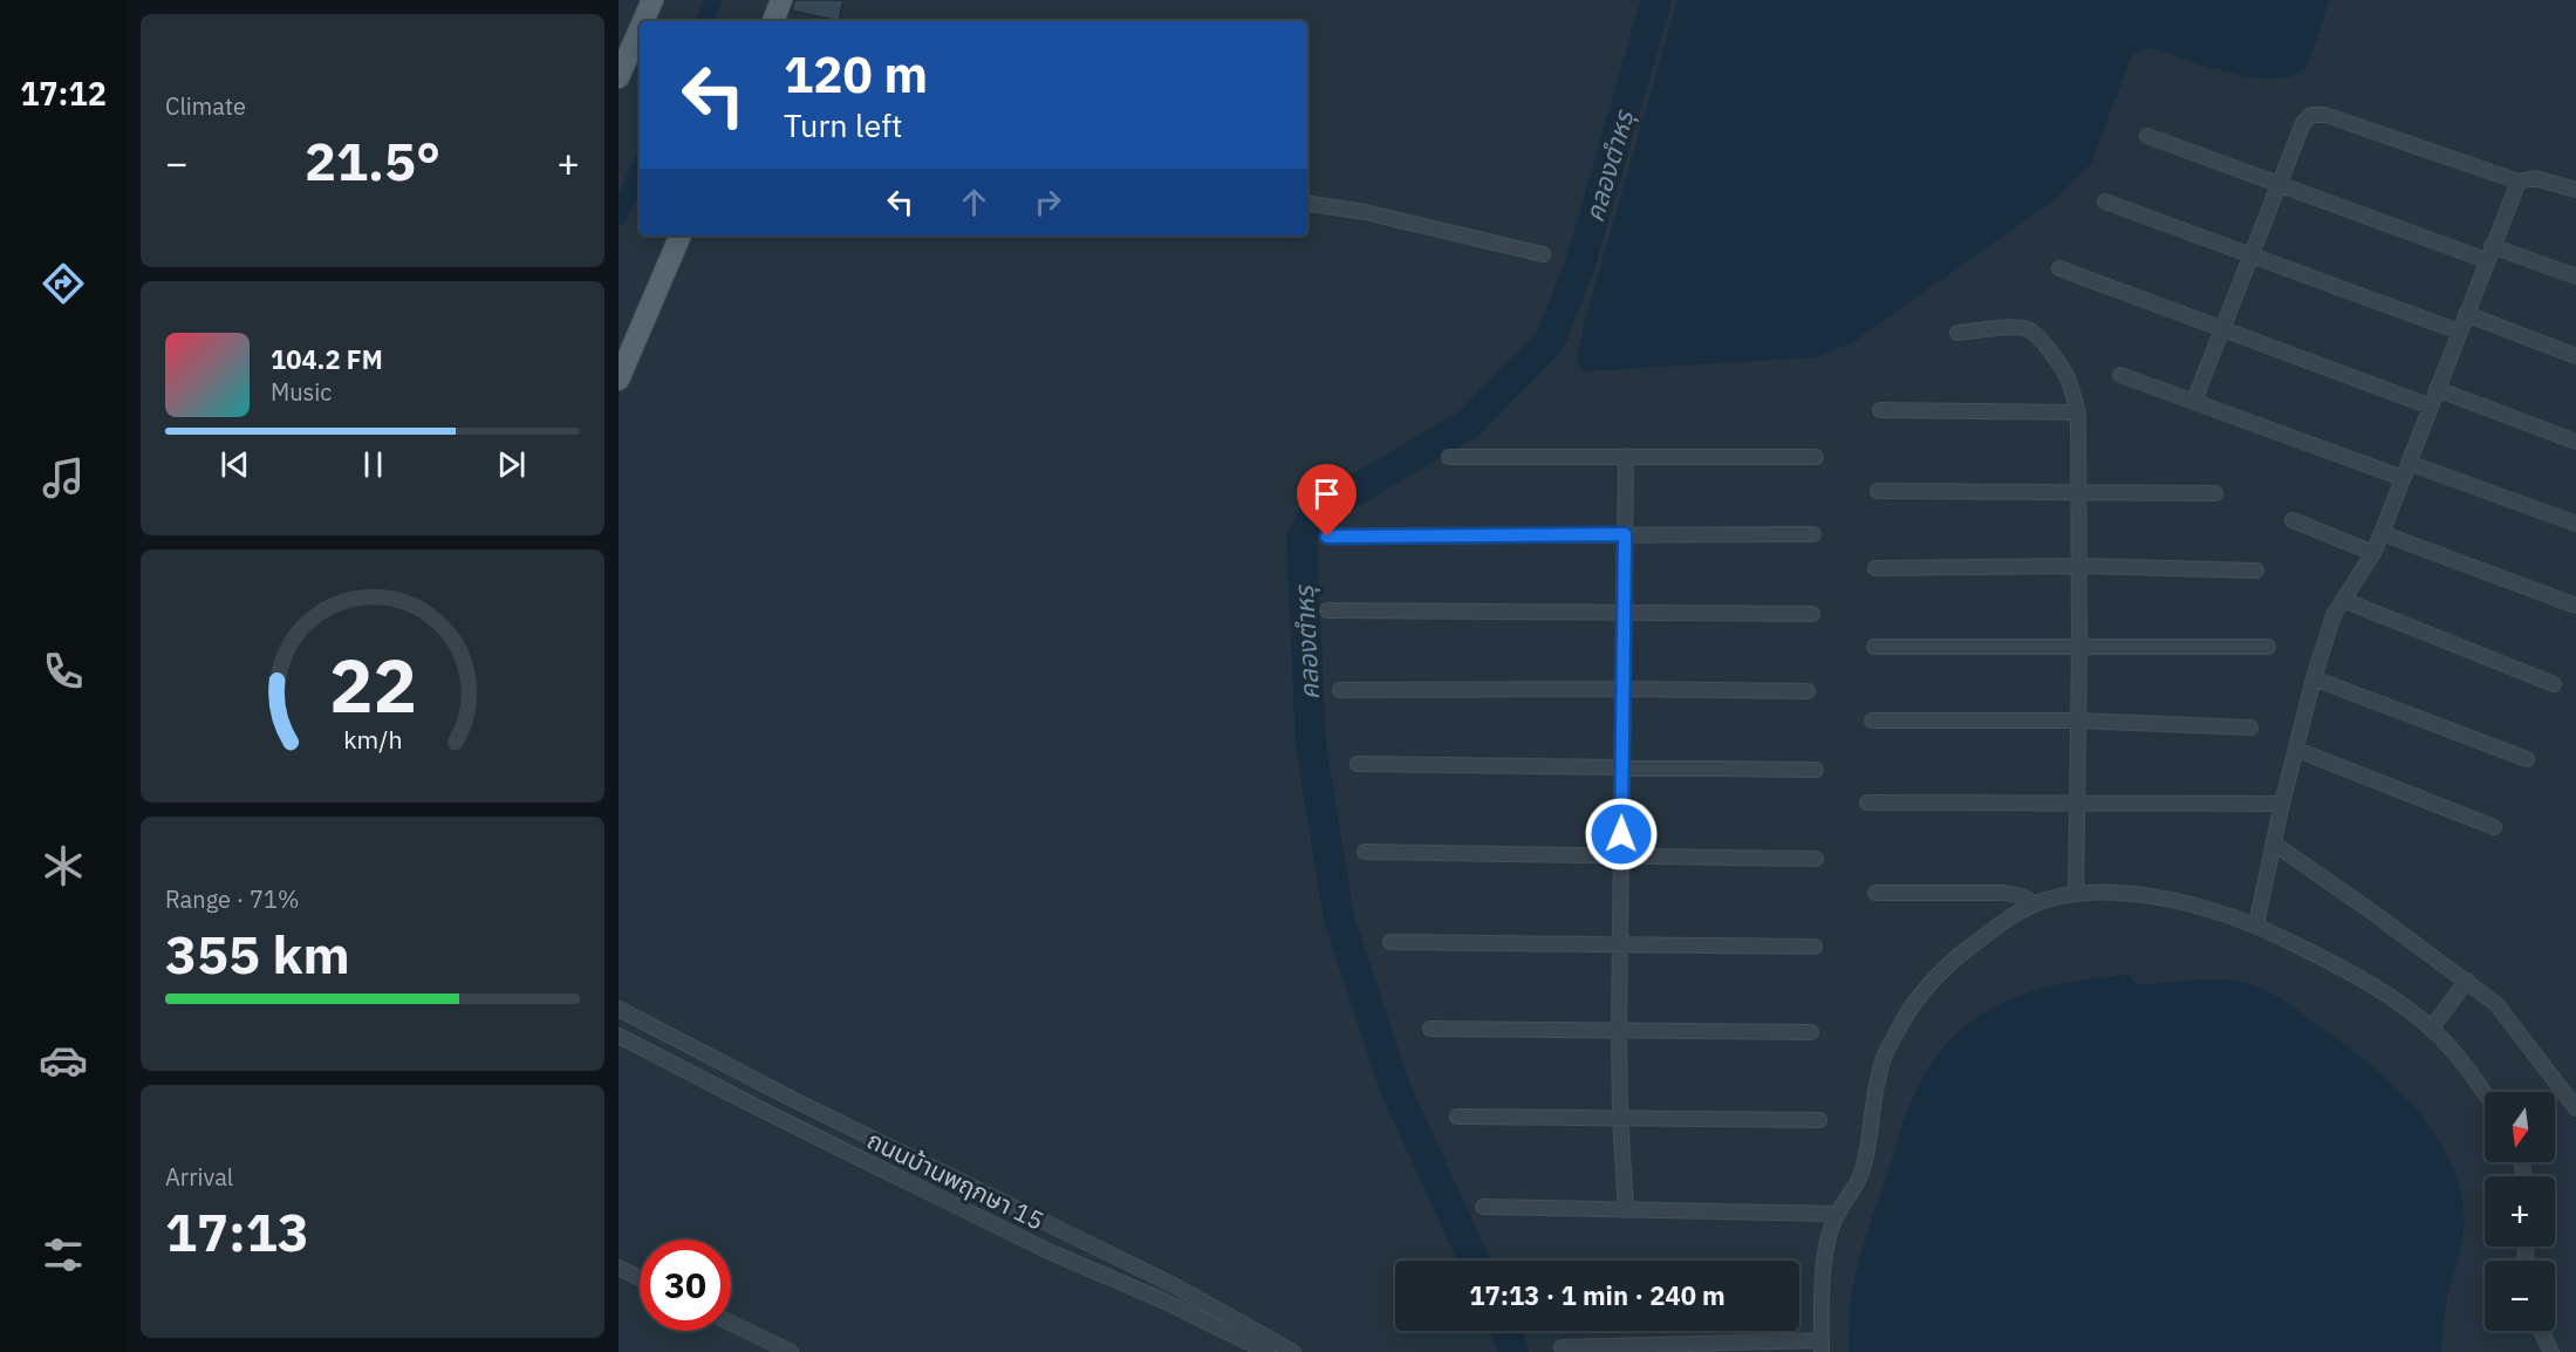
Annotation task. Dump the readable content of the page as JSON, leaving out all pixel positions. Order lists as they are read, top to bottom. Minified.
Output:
{"streets":{"street":["ถนนบ้านพฤกษา 15"]},"water":["คลองตำหรุ"],"north":"bottom","page":{"tabs":"17:12","tile":["Climate",["Range · 71%","355 km"],["Arrival","17:13"]],"turn":["120 m","Turn left"],"heat":["−","21.5°","+"],"song":["104.2 FM","Music"],"map_buttons":["+","−"],"limit":"30","trip":"17:13 · 1 min · 240 m","gauge":["22","km/h"]}}
